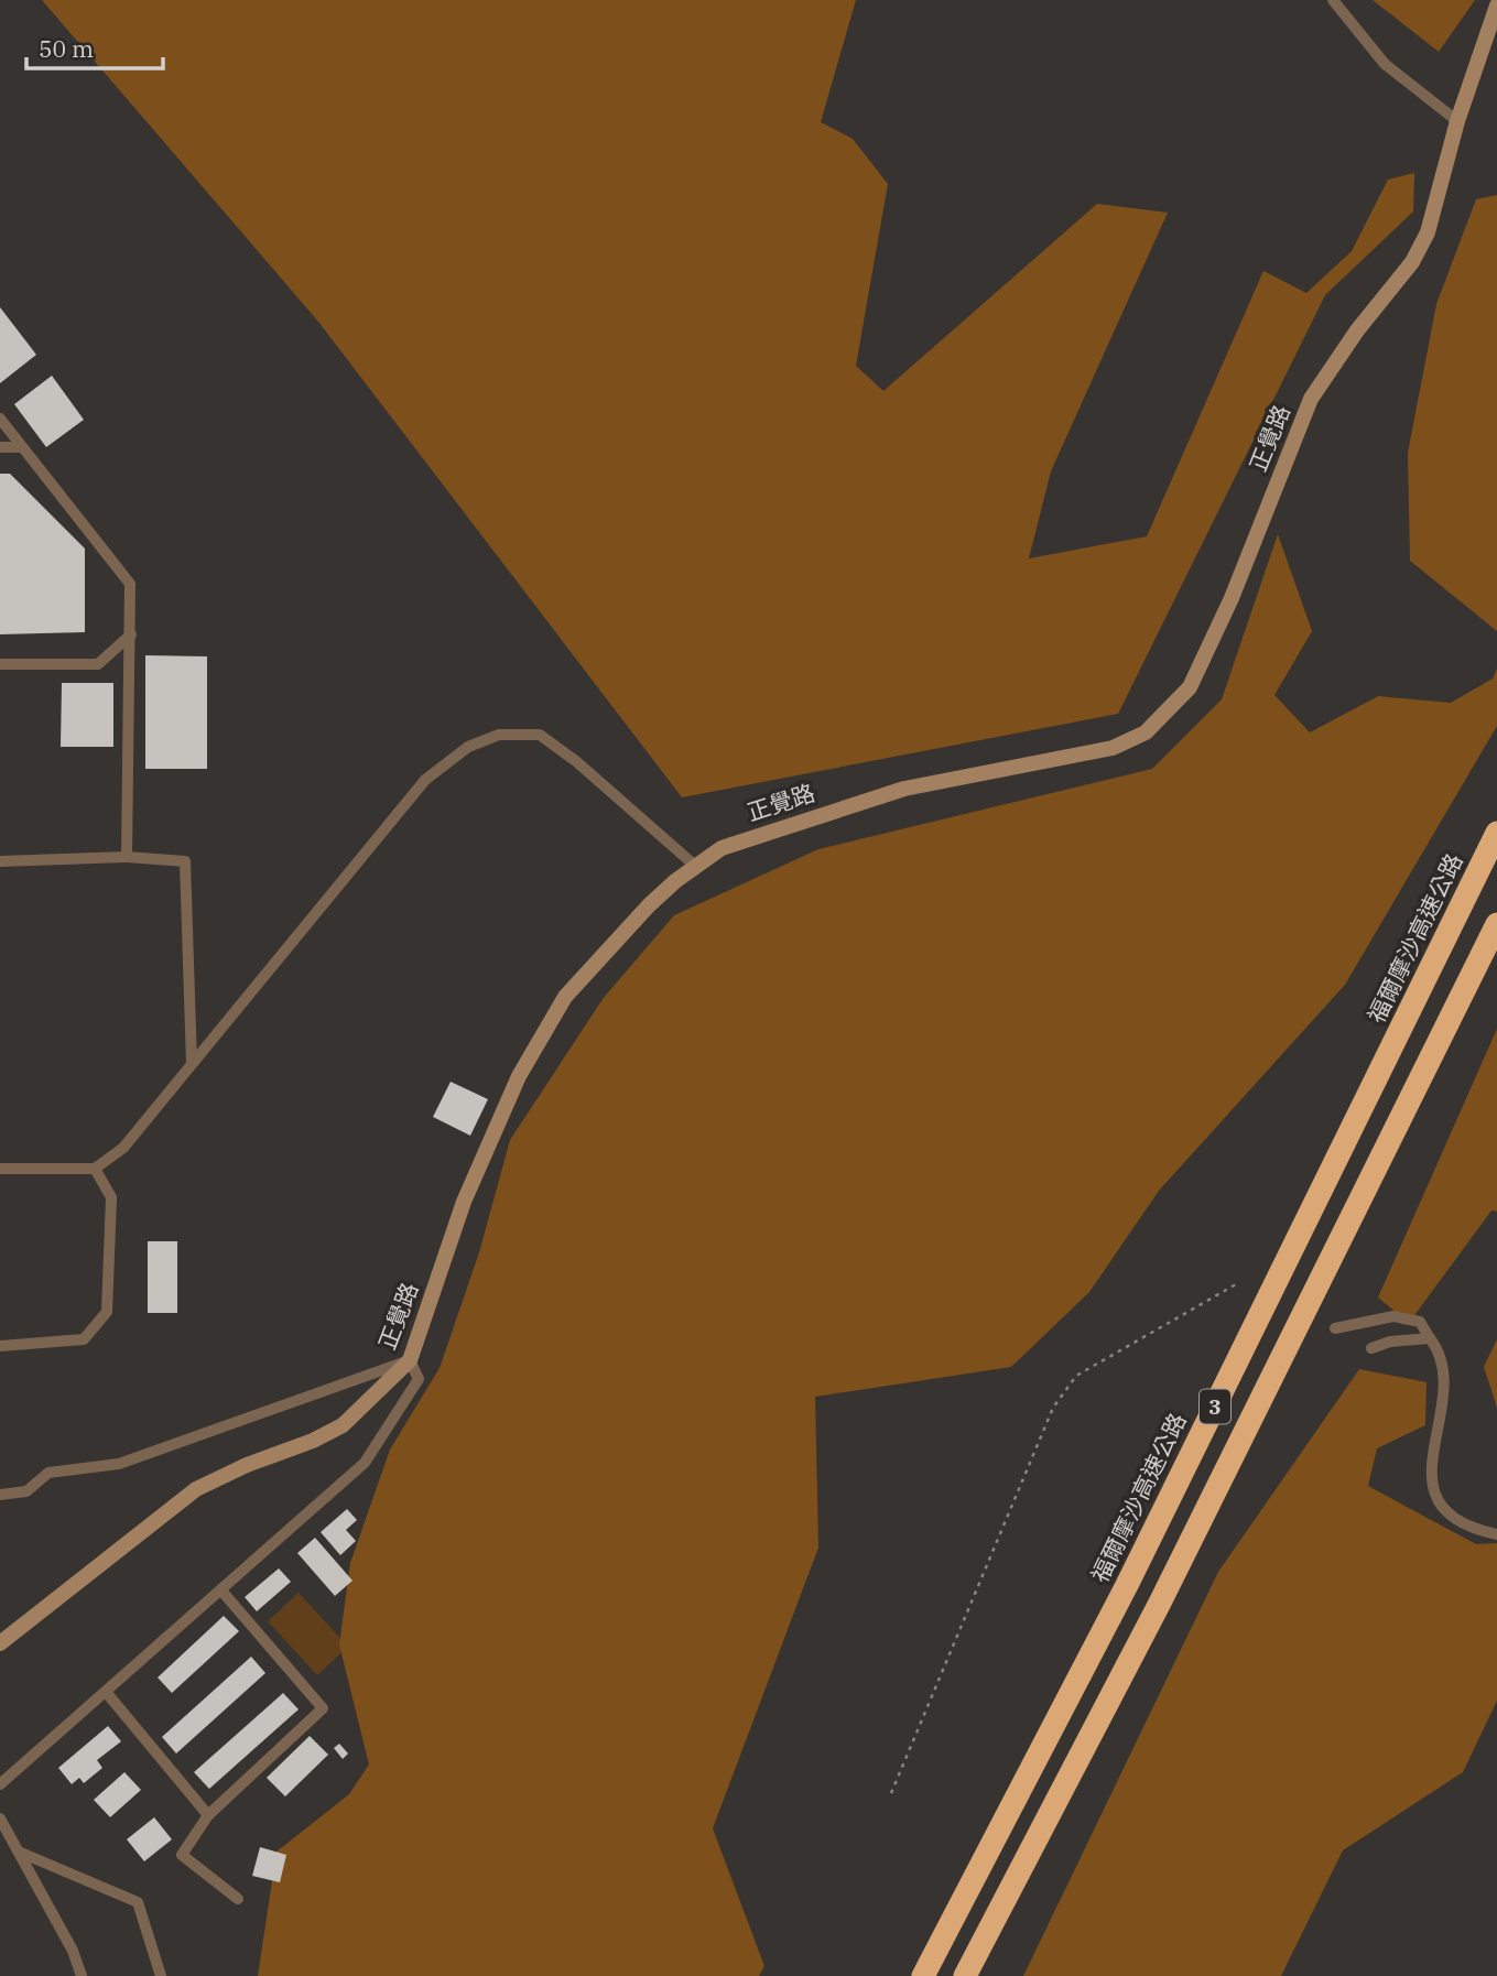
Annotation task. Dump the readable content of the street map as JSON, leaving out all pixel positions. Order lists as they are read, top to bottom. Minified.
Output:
{"streets":{"highway":["福爾摩沙高速公路","3"],"street":["正覺路"]},"scale_bar":"50 m"}
